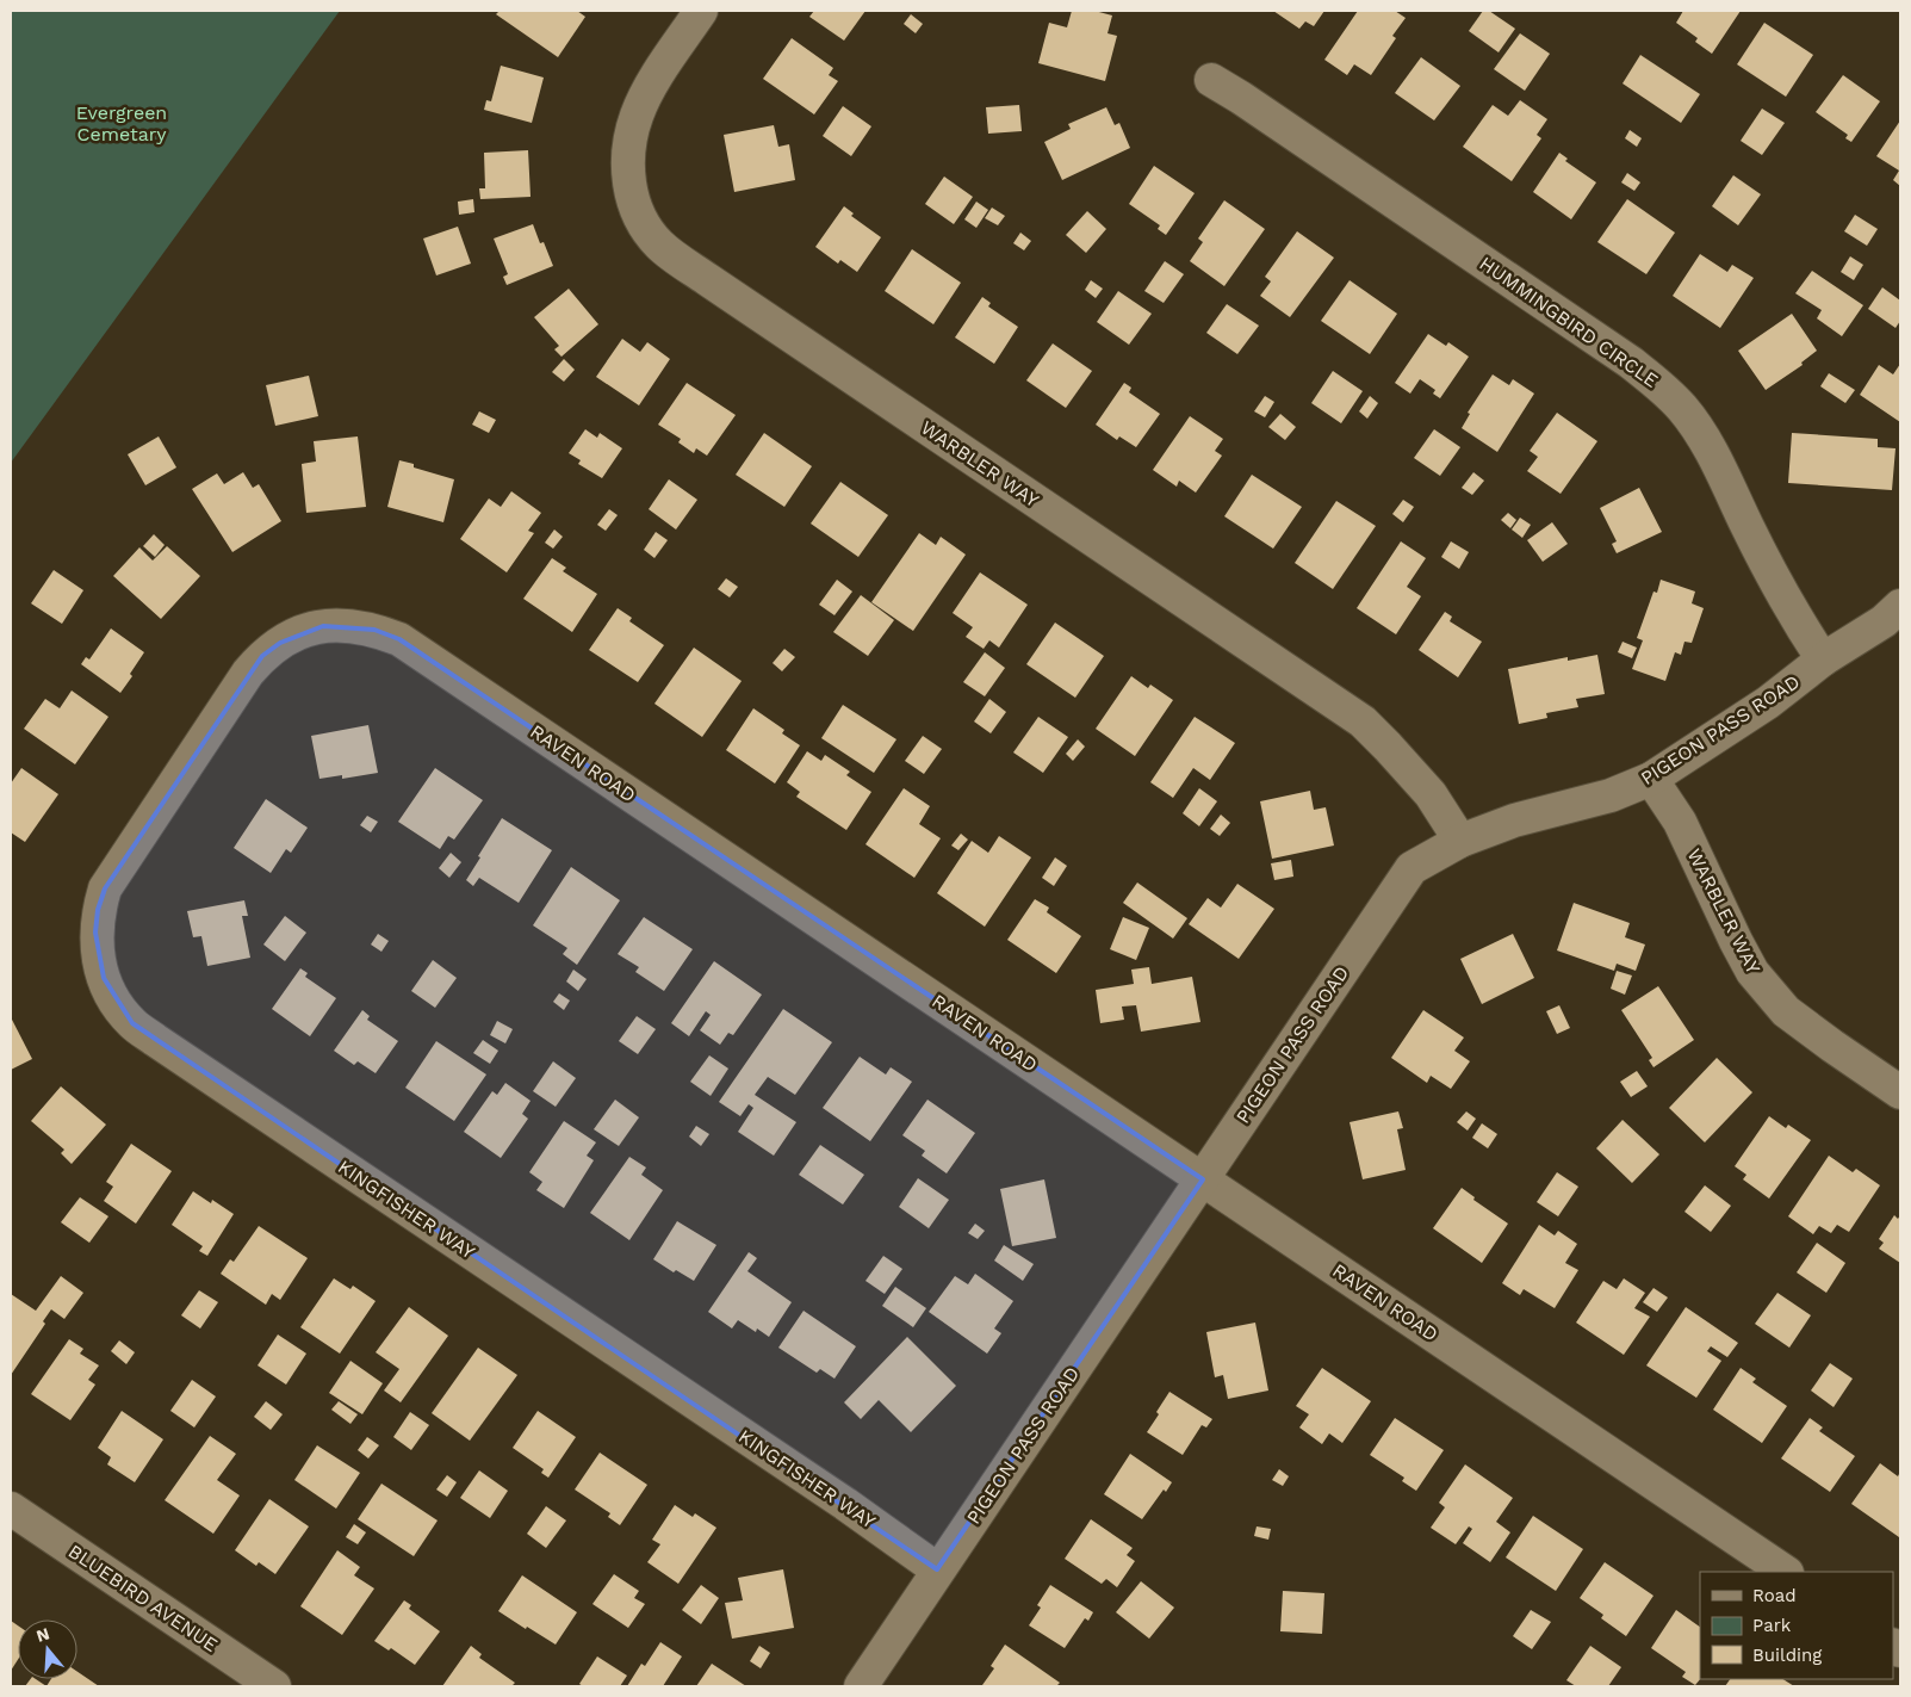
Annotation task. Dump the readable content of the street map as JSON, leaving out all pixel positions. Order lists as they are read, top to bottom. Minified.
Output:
{"streets":{"street":["HUMMINGBIRD CIRCLE","WARBLER WAY","PIGEON PASS ROAD","RAVEN ROAD","KINGFISHER WAY","BLUEBIRD AVENUE"]},"crossings":[["HUMMINGBIRD CIRCLE","PIGEON PASS ROAD"],["WARBLER WAY","PIGEON PASS ROAD"],["PIGEON PASS ROAD","RAVEN ROAD"],["PIGEON PASS ROAD","KINGFISHER WAY"],["RAVEN ROAD","KINGFISHER WAY"]],"parks":["Evergreen Cemetary"],"legend":["Road","Park","Building"],"north":"top"}
